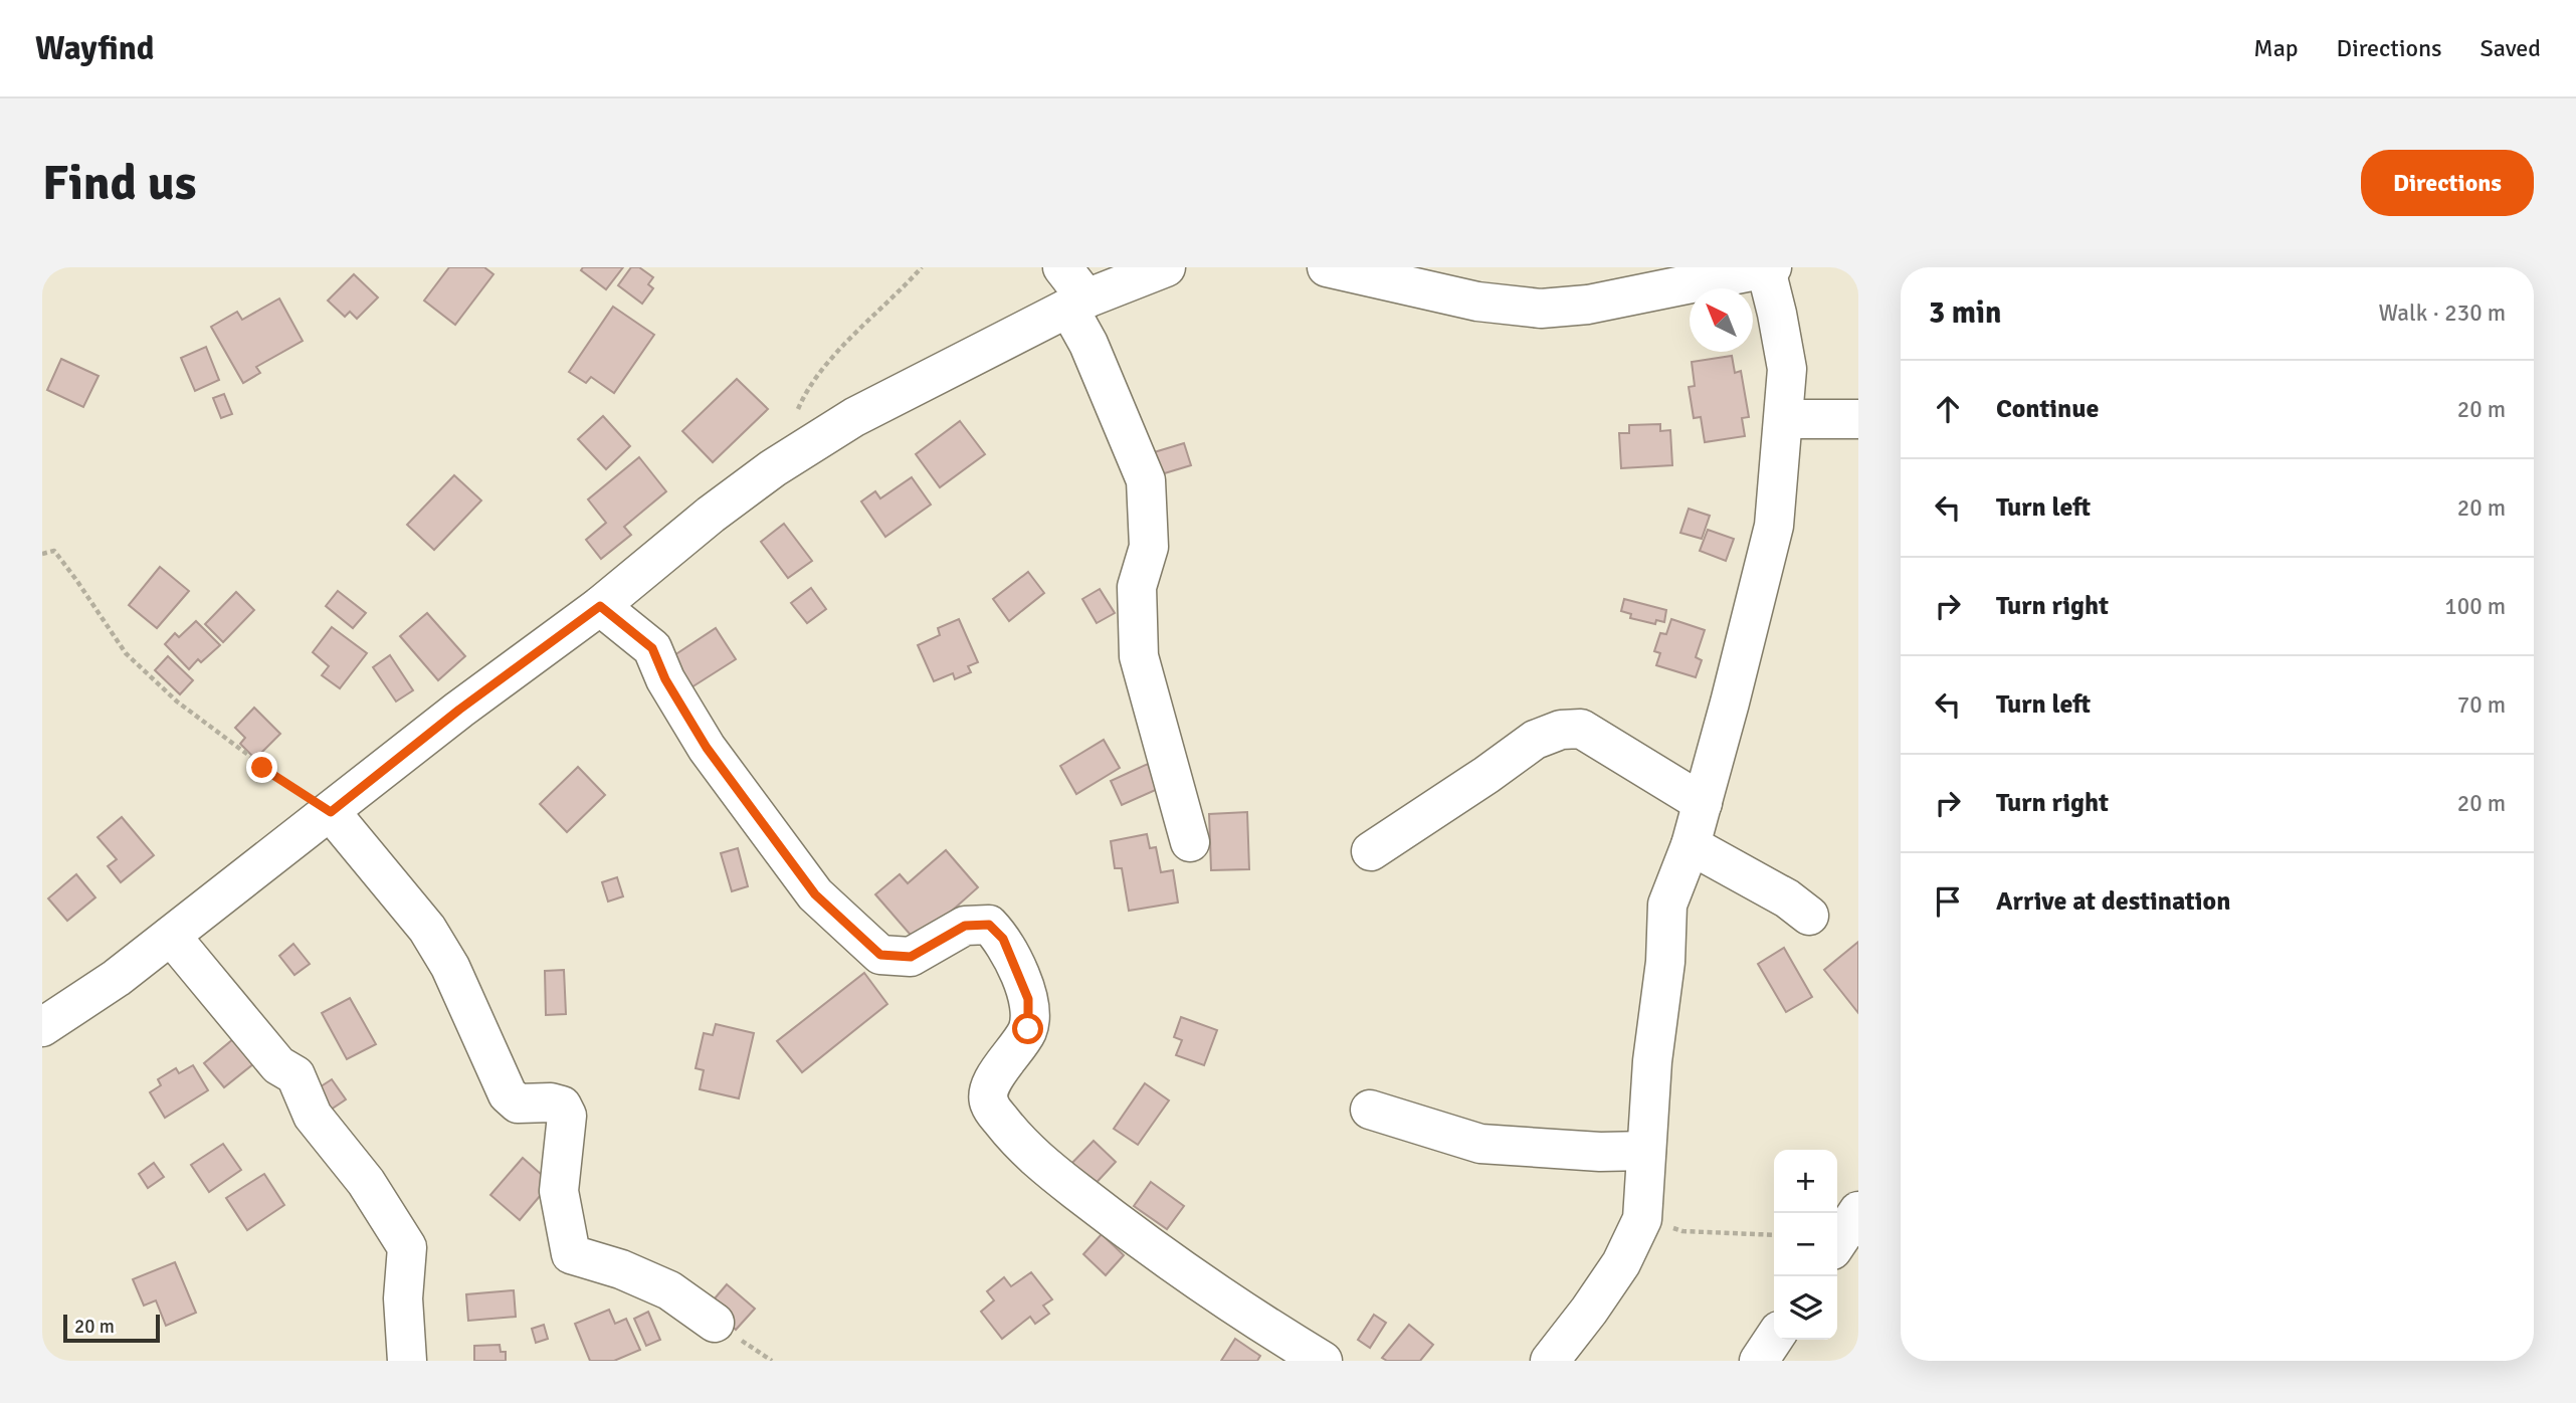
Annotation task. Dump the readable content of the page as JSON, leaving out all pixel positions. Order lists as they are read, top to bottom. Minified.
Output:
{"scale_bar":"20 m","north":"top left","page":{"header":"Wayfind","nav":["Map","Directions","Saved"],"buttons":"Directions","title":"Find us","heading":["3 min","Walk · 230 m"],"list":[["Continue","20 m"],["Turn left","20 m"],["Turn right","100 m"],["Turn left","70 m"],["Turn right","20 m"],"Arrive at destination"],"map_buttons":["+","−"],"scale":"20 m"}}
